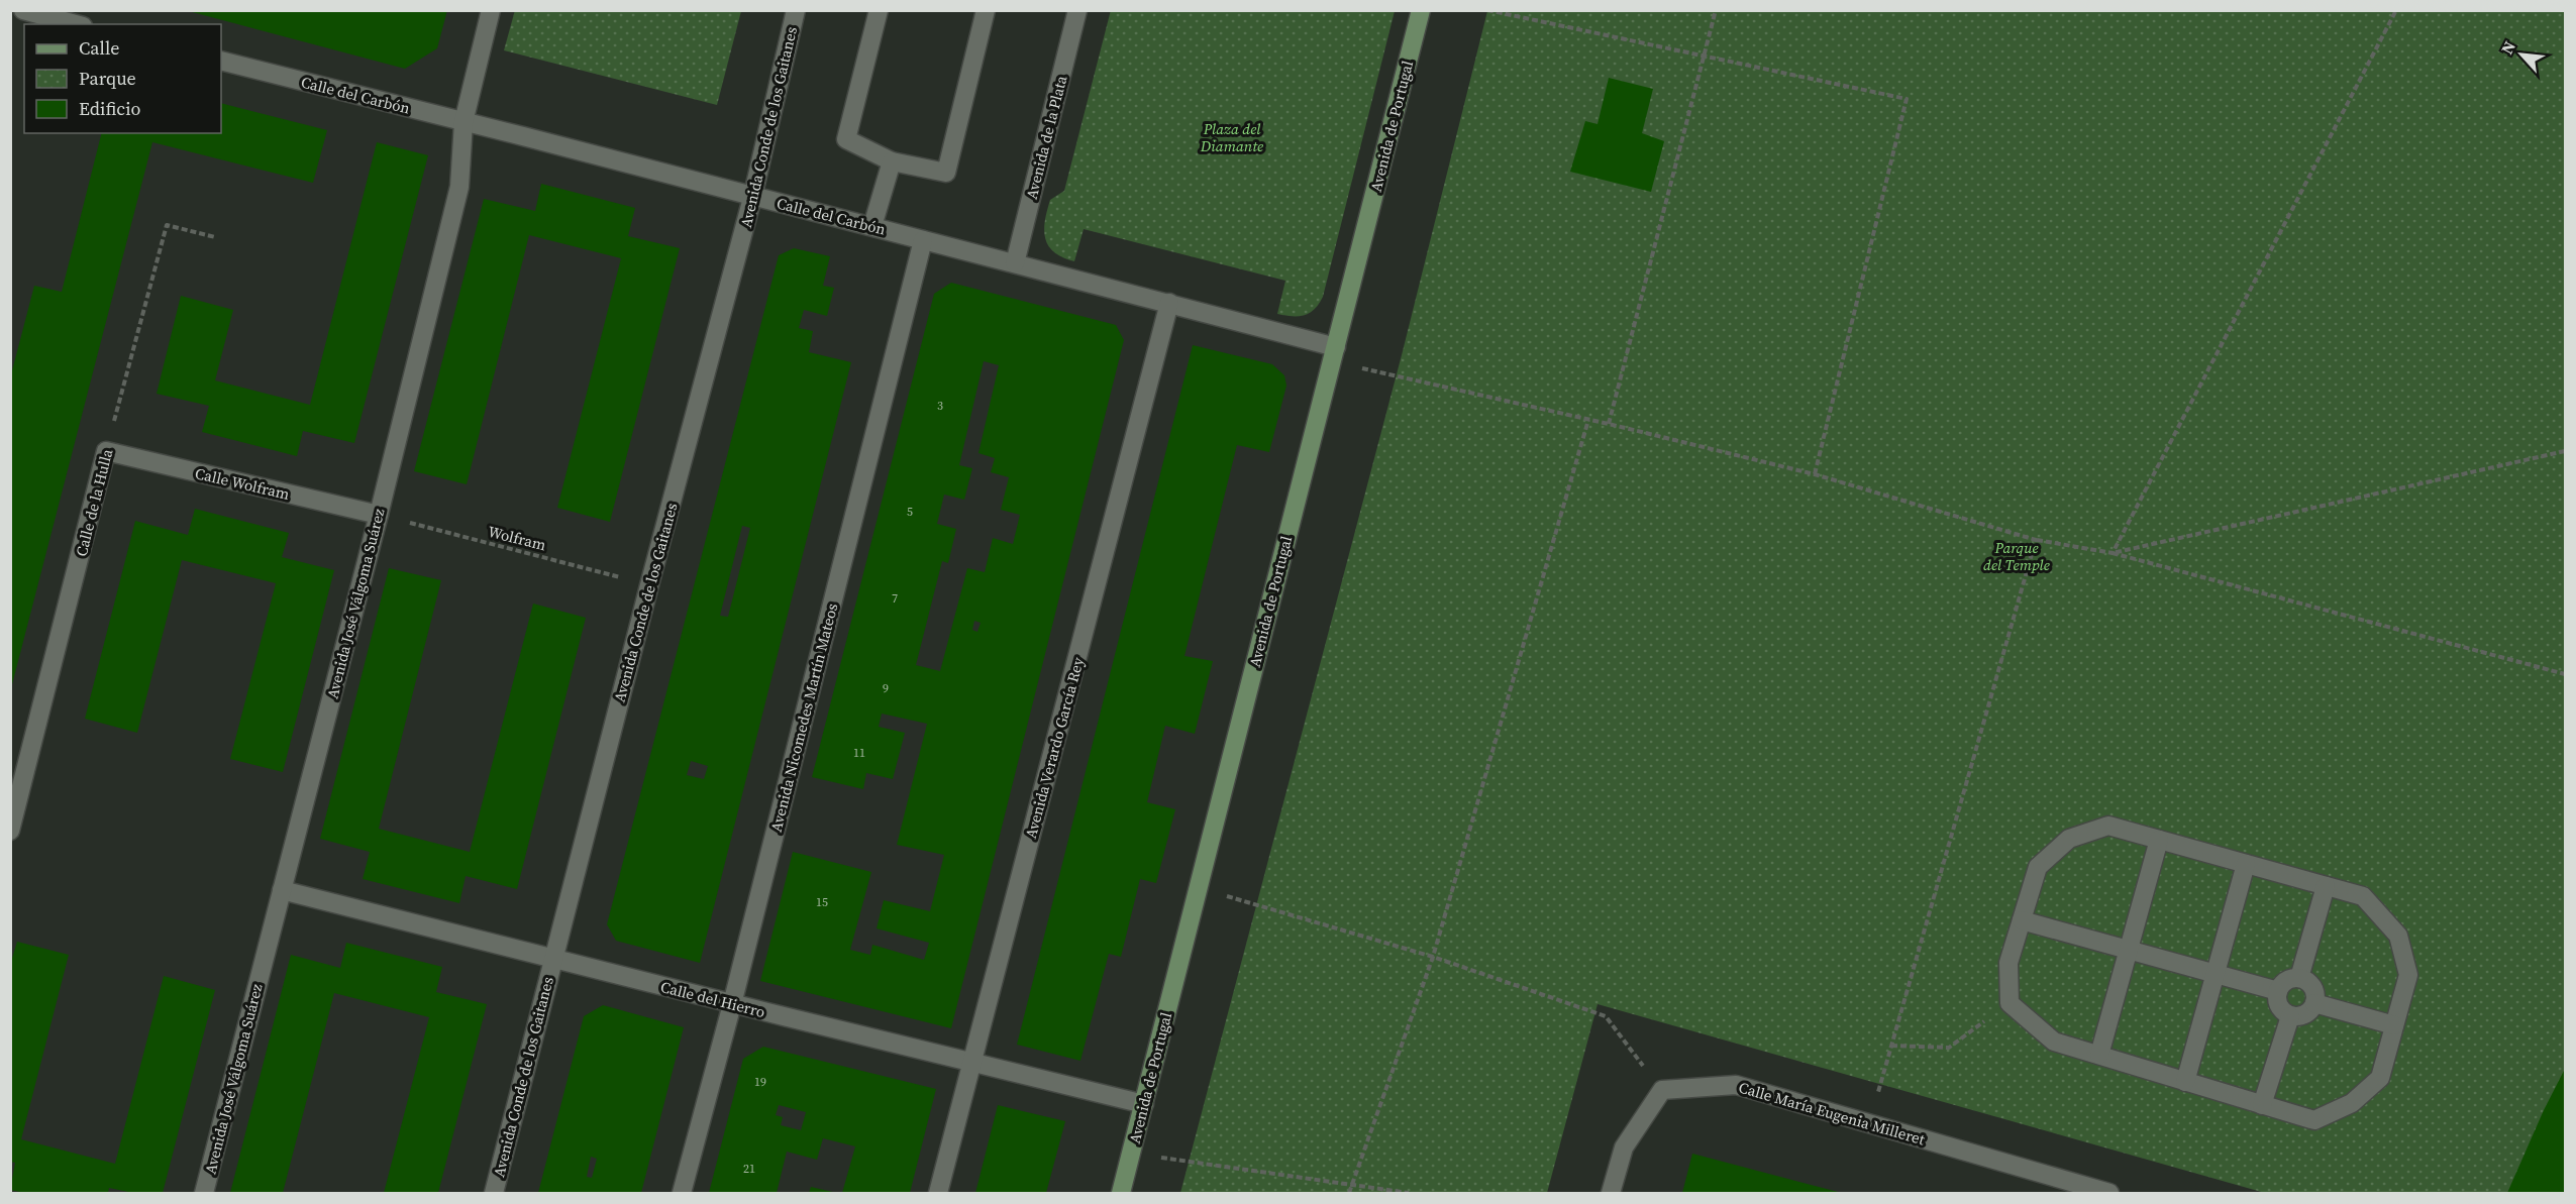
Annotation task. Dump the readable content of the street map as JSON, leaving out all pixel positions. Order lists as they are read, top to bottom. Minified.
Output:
{"streets":{"main road":["Avenida de Portugal"],"street":["Calle del Carbón","Avenida Conde de los Gaitanes","Avenida de la Plata","Calle Wolfram","Calle de la Hulla","Avenida José Válgoma Suárez","Avenida Nicomedes Martín Mateos","Avenida Verardo García Rey","Calle del Hierro","Calle María Eugenia Milleret"],"path":["Wolfram"]},"crossings":[["Calle del Carbón","Avenida de Portugal"],["Calle del Carbón","Avenida Conde de los Gaitanes"],["Calle del Carbón","Avenida de la Plata"],["Calle del Carbón","Avenida José Válgoma Suárez"],["Calle del Carbón","Avenida Nicomedes Martín Mateos"],["Calle del Carbón","Avenida Verardo García Rey"],["Avenida de Portugal","Calle del Hierro"],["Avenida Conde de los Gaitanes","Wolfram"],["Avenida Conde de los Gaitanes","Calle del Hierro"],["Calle Wolfram","Calle de la Hulla"],["Calle Wolfram","Wolfram"],["Calle Wolfram","Avenida José Válgoma Suárez"],["Wolfram","Avenida José Válgoma Suárez"],["Avenida José Válgoma Suárez","Calle del Hierro"],["Avenida Nicomedes Martín Mateos","Calle del Hierro"],["Avenida Verardo García Rey","Calle del Hierro"]],"parks":["Plaza del Diamante","Parque del Temple"],"house_numbers":["3","5","7","9","11","15","19","21"],"legend":["Calle","Parque","Edificio"],"north":"top left"}
